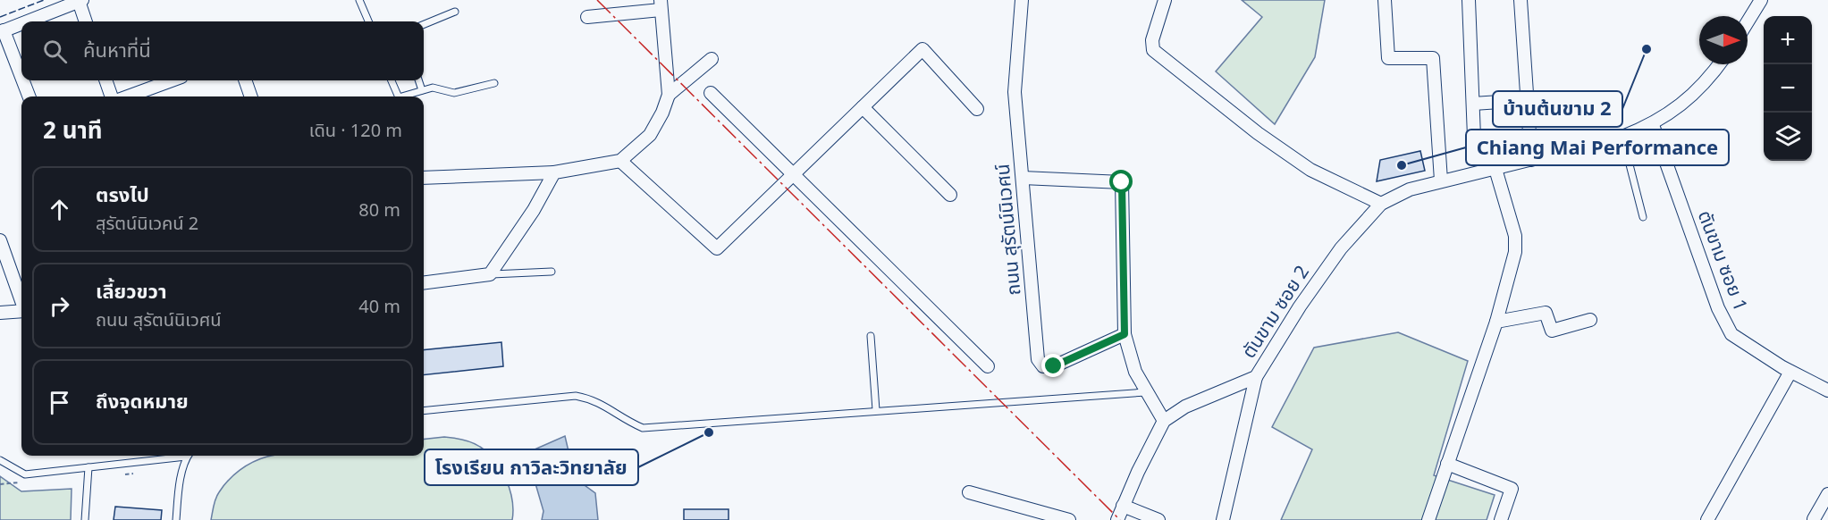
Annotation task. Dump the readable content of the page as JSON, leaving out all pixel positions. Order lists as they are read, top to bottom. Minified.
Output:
{"streets":{"street":["ถนน สุรัตน์นิเวศน์","ตันขาม ซอย 1","ตันขาม ซอย 2"]},"places":["บ้านต้นขาม 2","Chiang Mai Performance","โรงเรียน กาวิละวิทยาลัย"],"north":"right","page":{"map_buttons":["+","−"],"search":"ค้นหาที่นี่","heading":["2 นาที","เดิน · 120 m"],"list":[["ตรงไป","สุรัตน์นิเวคน์ 2","80 m"],["เลี้ยวขวา","ถนน สุรัตน์นิเวศน์","40 m"],"ถึงจุดหมาย"]}}
